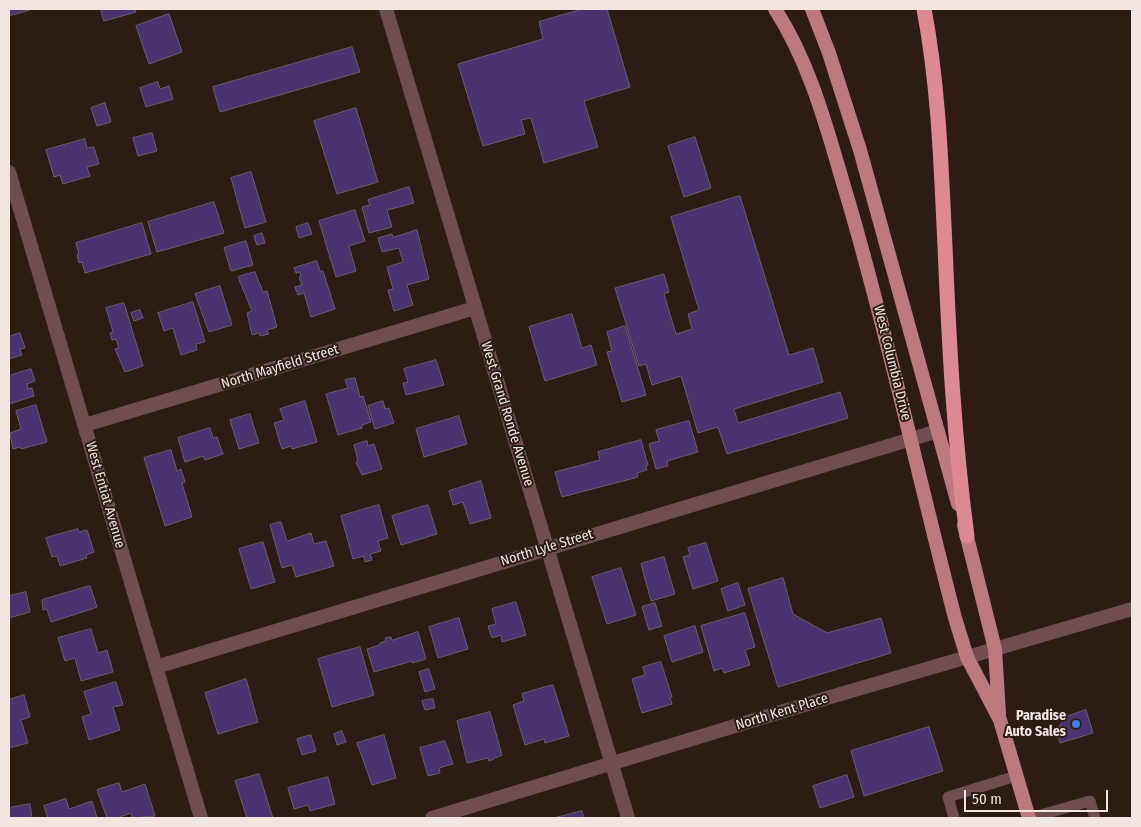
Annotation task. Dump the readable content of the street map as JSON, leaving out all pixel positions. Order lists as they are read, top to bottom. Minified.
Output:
{"streets":{"main road":["West Columbia Drive"],"street":["North Mayfield Street","West Grand Ronde Avenue","West Entiat Avenue","North Lyle Street","North Kent Place"]},"crossings":[["West Columbia Drive","North Lyle Street"],["West Columbia Drive","North Kent Place"],["North Mayfield Street","West Grand Ronde Avenue"],["North Mayfield Street","West Entiat Avenue"],["West Grand Ronde Avenue","North Lyle Street"],["West Grand Ronde Avenue","North Kent Place"],["West Entiat Avenue","North Lyle Street"]],"places":["Paradise Auto Sales"],"scale_bar":"50 m"}
